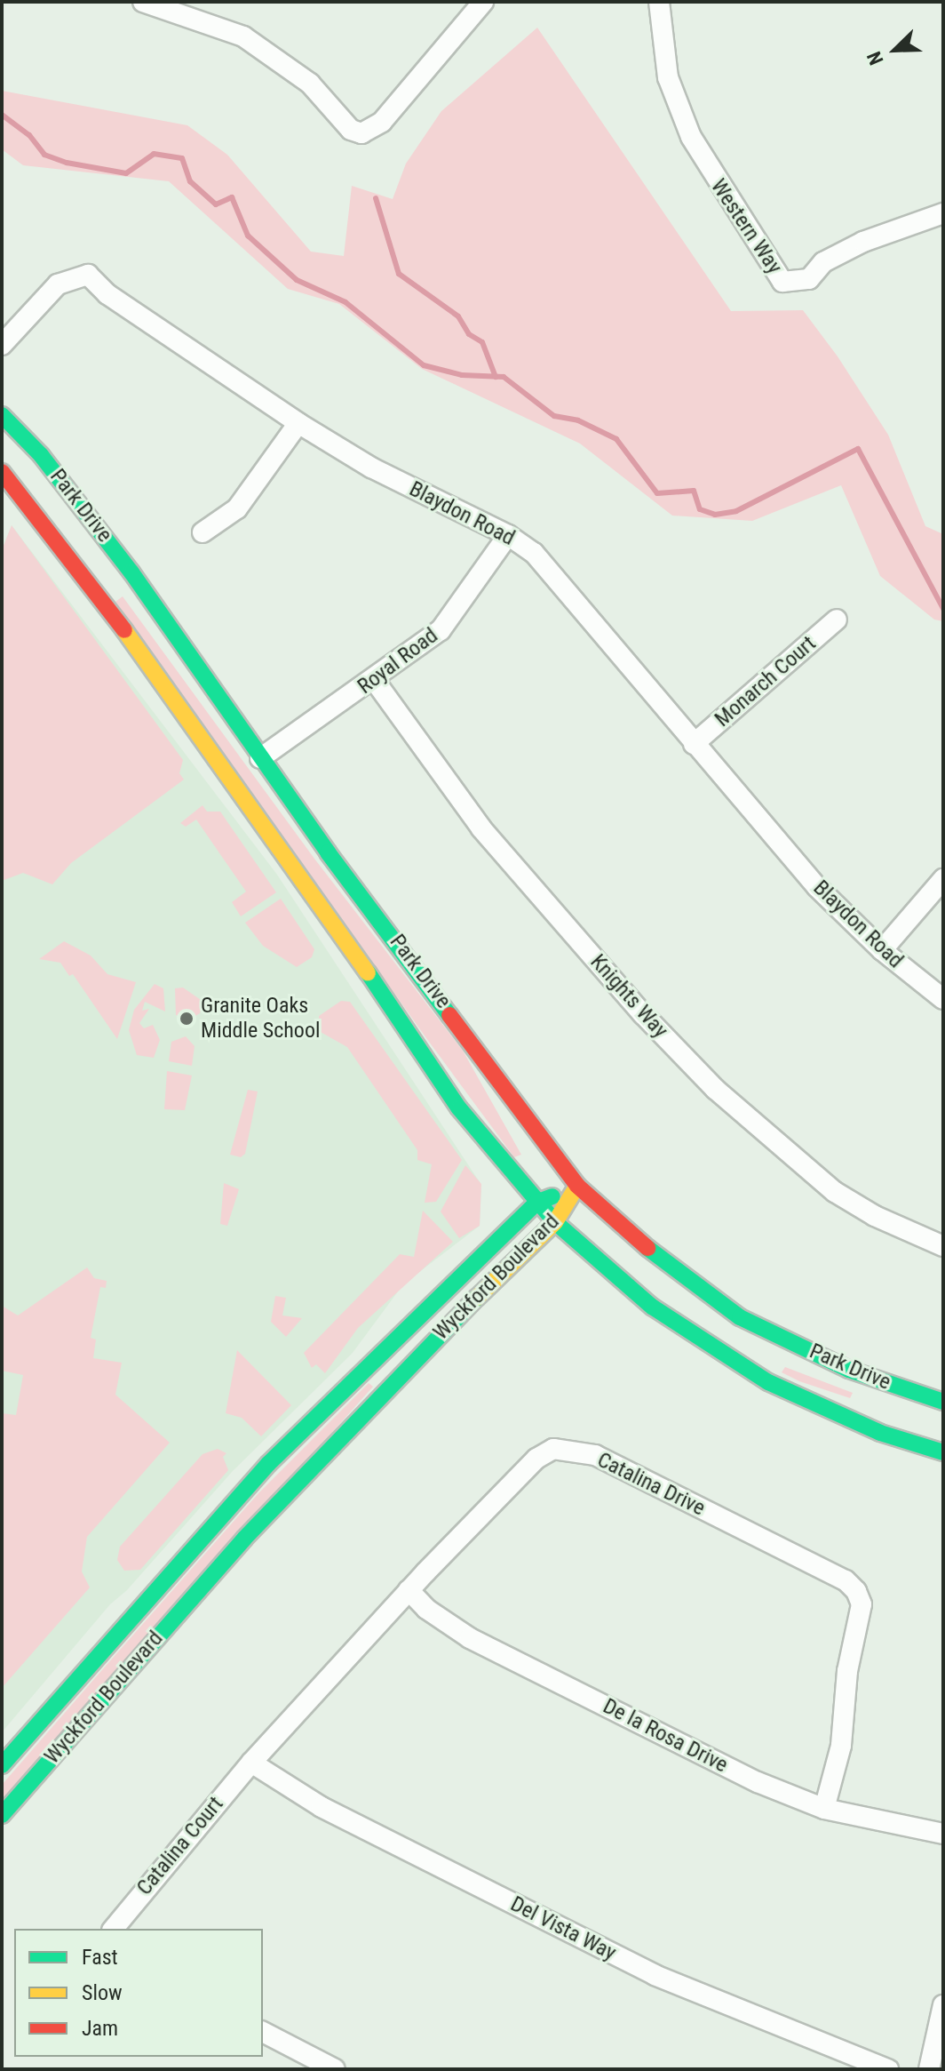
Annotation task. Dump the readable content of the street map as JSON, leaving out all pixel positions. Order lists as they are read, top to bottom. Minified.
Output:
{"streets":{"street":["Western Way","Park Drive","Blaydon Road","Royal Road","Monarch Court","Knights Way","Wyckford Boulevard","Catalina Drive","De la Rosa Drive","Catalina Court","Del Vista Way"]},"crossings":[["Park Drive","Royal Road"],["Park Drive","Wyckford Boulevard"],["Blaydon Road","Royal Road"],["Blaydon Road","Monarch Court"],["Royal Road","Knights Way"],["Catalina Drive","De la Rosa Drive"],["Catalina Drive","Catalina Court"],["Catalina Drive","Del Vista Way"],["Catalina Court","Del Vista Way"]],"places":["Granite Oaks Middle School"],"legend":["Fast","Slow","Jam"],"north":"bottom left"}
